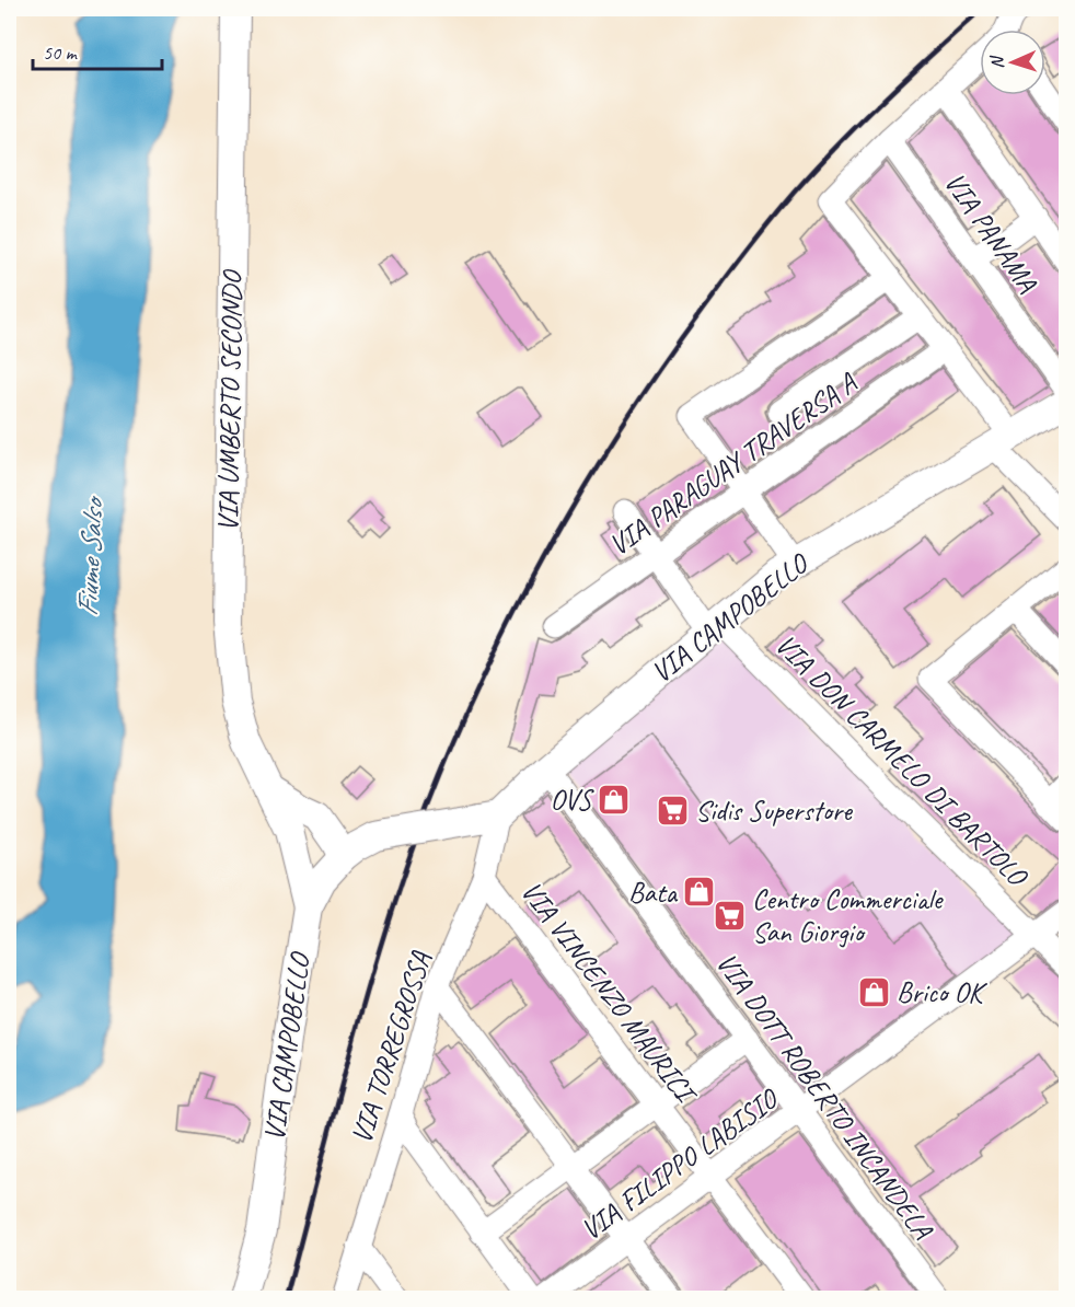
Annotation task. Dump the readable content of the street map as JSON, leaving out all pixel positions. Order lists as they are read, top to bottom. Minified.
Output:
{"streets":{"main road":["VIA UMBERTO SECONDO","VIA CAMPOBELLO"],"street":["VIA PANAMA","VIA PARAGUAY TRAVERSA A","VIA DON CARMELO DI BARTOLO","VIA VINCENZO MAURICI","VIA TORREGROSSA","VIA DOTT ROBERTO INCANDELA","VIA FILIPPO LABISIO"]},"crossings":[["VIA UMBERTO SECONDO","VIA CAMPOBELLO"],["VIA PARAGUAY TRAVERSA A","VIA DON CARMELO DI BARTOLO"],["VIA CAMPOBELLO","VIA DON CARMELO DI BARTOLO"],["VIA CAMPOBELLO","VIA TORREGROSSA"],["VIA CAMPOBELLO","VIA DOTT ROBERTO INCANDELA"],["VIA DON CARMELO DI BARTOLO","VIA FILIPPO LABISIO"],["VIA VINCENZO MAURICI","VIA TORREGROSSA"],["VIA VINCENZO MAURICI","VIA FILIPPO LABISIO"],["VIA DOTT ROBERTO INCANDELA","VIA FILIPPO LABISIO"]],"water":["Fiume Salso"],"places":{"shop":["OVS","Bata","Brico OK"],"supermarket":["Sidis Superstore","Centro Commerciale San Giorgio"]},"scale_bar":"50 m","north":"left"}
